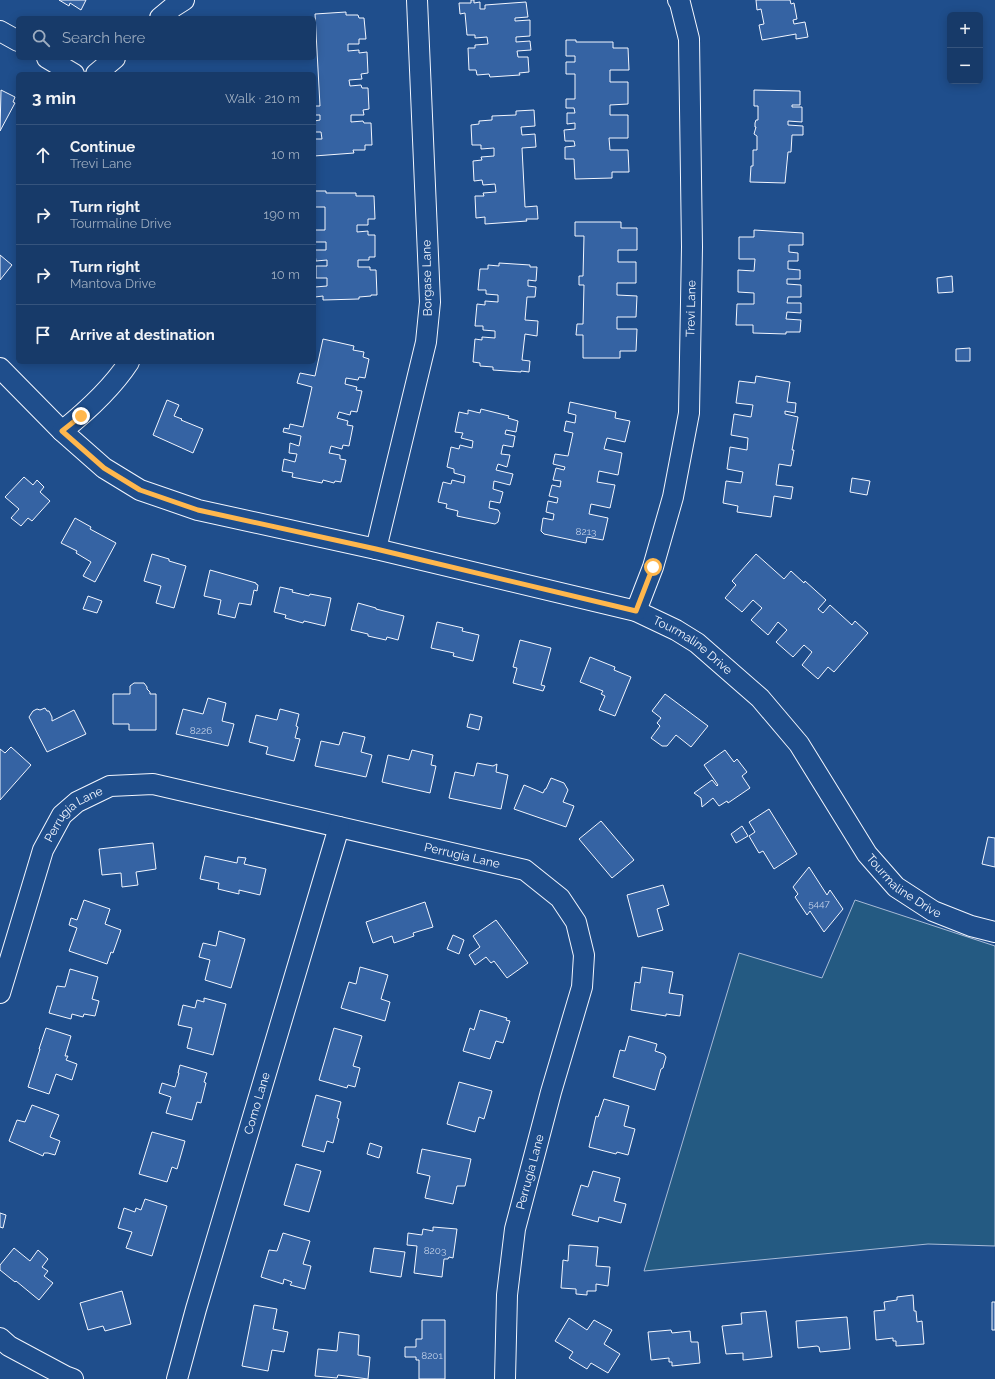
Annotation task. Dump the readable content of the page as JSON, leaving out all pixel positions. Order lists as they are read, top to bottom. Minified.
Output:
{"streets":{"street":["Borgase Lane","Trevi Lane","Tourmaline Drive","Perrugia Lane","Como Lane"]},"crossings":[["Borgase Lane","Tourmaline Drive"],["Trevi Lane","Tourmaline Drive"],["Perrugia Lane","Como Lane"]],"house_numbers":["8213","8226","5447","8203","8201"],"page":{"map_buttons":["+","−"],"search":"Search here","heading":["3 min","Walk · 210 m"],"list":[["Continue","Trevi Lane","10 m"],["Turn right","Tourmaline Drive","190 m"],["Turn right","Mantova Drive","10 m"],"Arrive at destination"]}}
